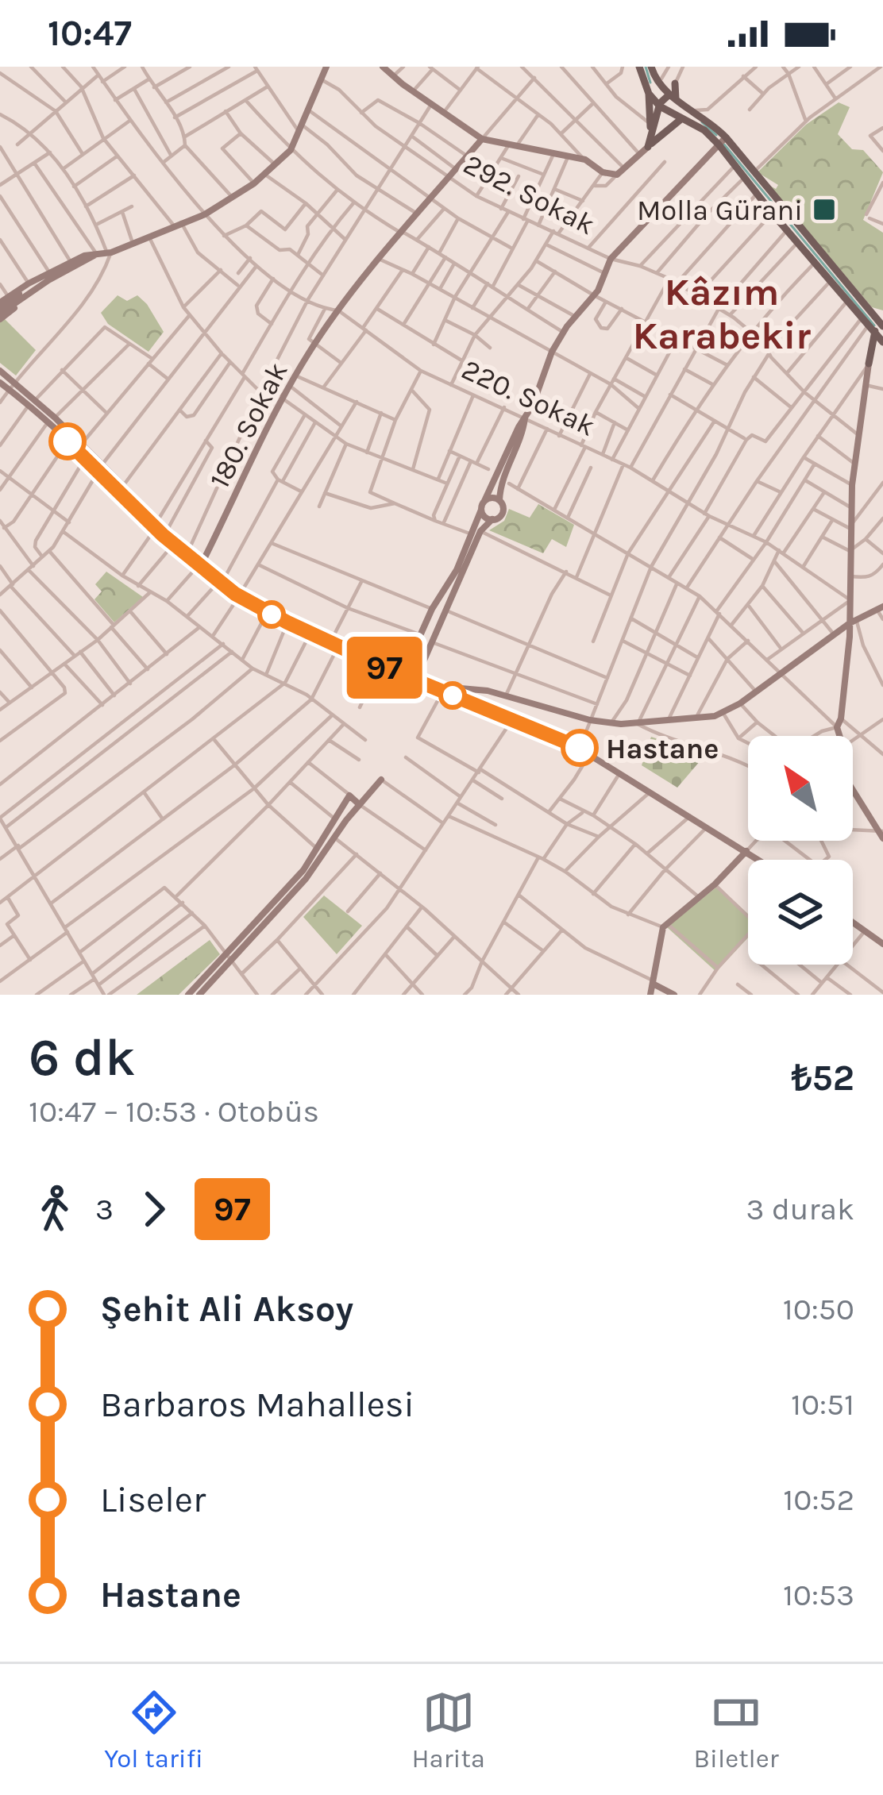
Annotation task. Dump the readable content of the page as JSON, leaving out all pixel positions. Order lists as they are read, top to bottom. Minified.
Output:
{"streets":{"street":["292. Sokak","220. Sokak","180. Sokak"]},"crossings":[["292. Sokak","180. Sokak"],["220. Sokak","180. Sokak"]],"districts":["Kâzım Karabekir"],"places":{"transit":["Molla Gürani"],"other":["Hastane"]},"lines":["bus line 97"],"north":"top left","page":{"status":"10:47","on_map":"97","heading":["6 dk","10:47 – 10:53 · Otobüs","₺52"],"legs":["3","97","3 durak"],"list":[{"name":"Şehit Ali Aksoy","value":"10:50"},{"name":"Barbaros Mahallesi","value":"10:51"},{"name":"Liseler","value":"10:52"},{"name":"Hastane","value":"10:53"}],"tabs":["Yol tarifi","Harita","Biletler"]}}
